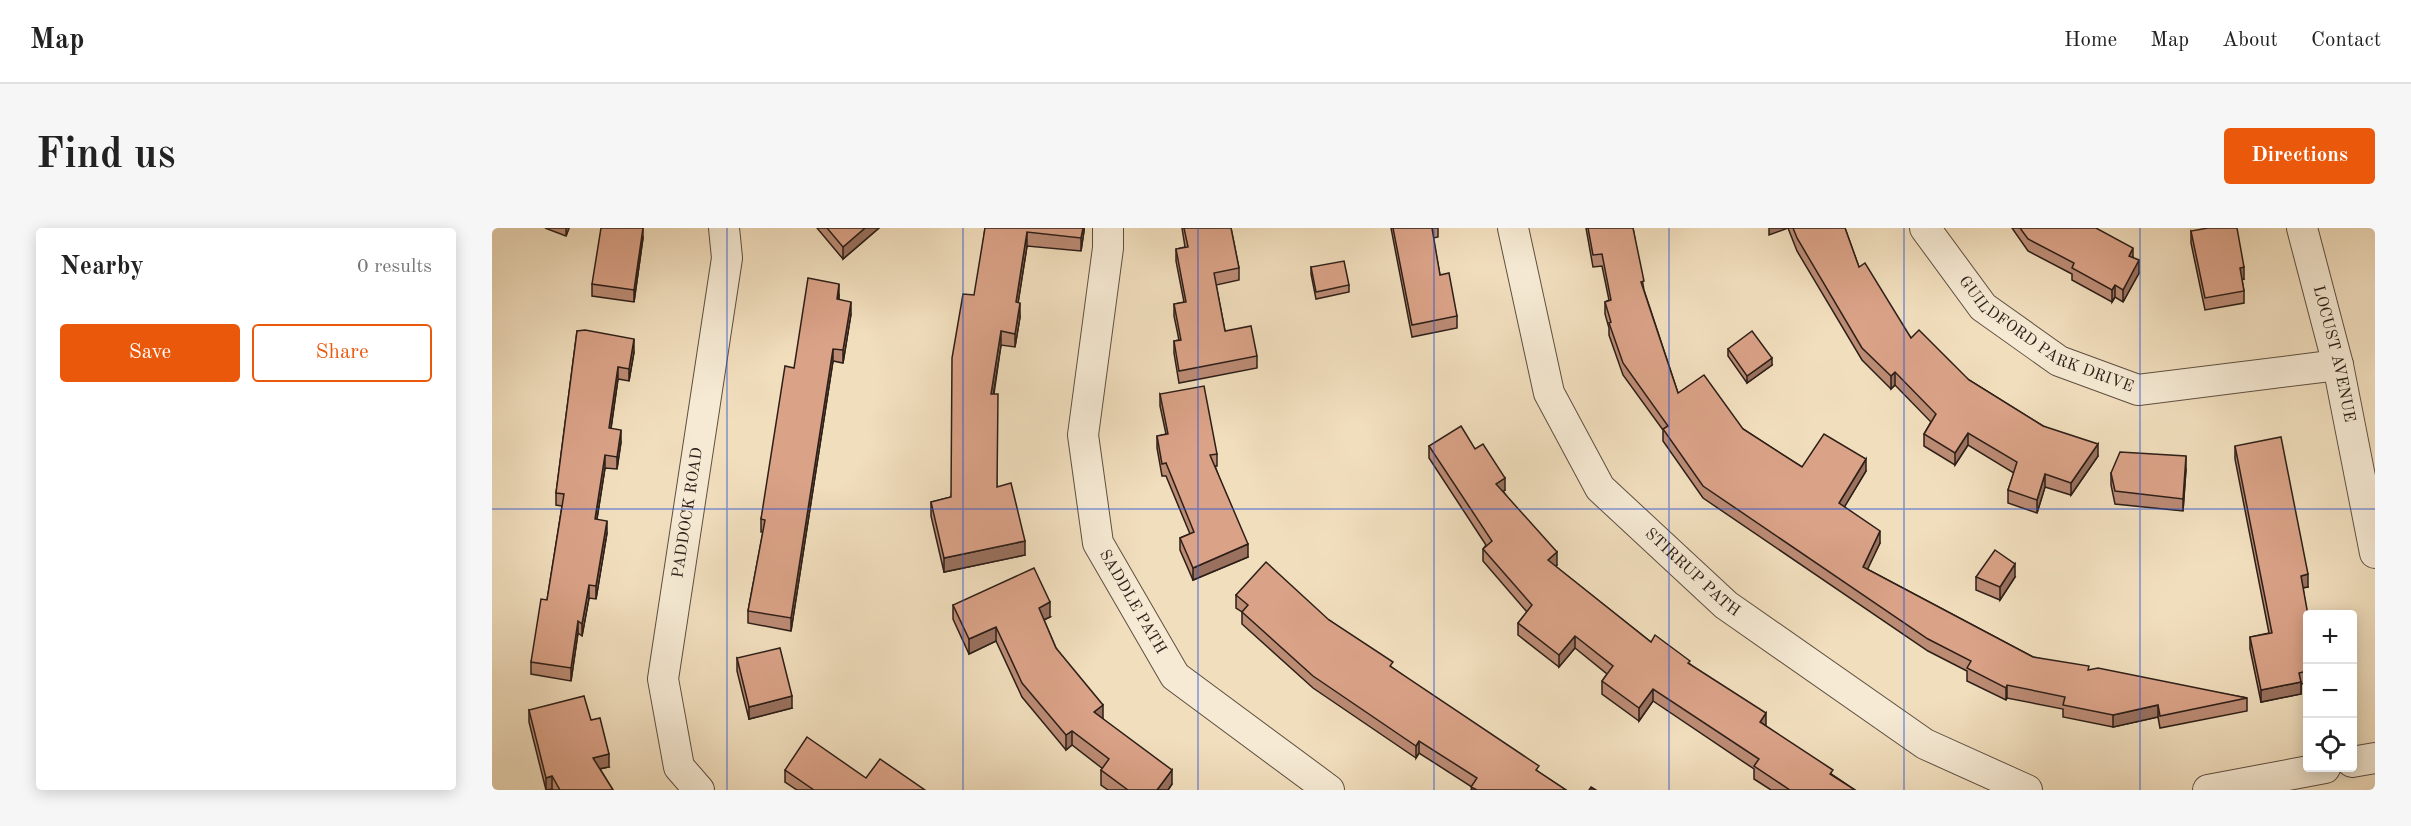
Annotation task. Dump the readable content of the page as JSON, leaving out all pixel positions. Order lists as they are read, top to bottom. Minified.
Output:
{"streets":{"street":["GUILDFORD PARK DRIVE","LOCUST AVENUE","PADDOCK ROAD","STIRRUP PATH","SADDLE PATH"]},"crossings":[["GUILDFORD PARK DRIVE","LOCUST AVENUE"]],"page":{"header":"Map","nav":["Home","Map","About","Contact"],"buttons":["Directions",["Save","Share"]],"title":"Find us","heading":["Nearby","0 results"],"map_buttons":["+","−"]}}
